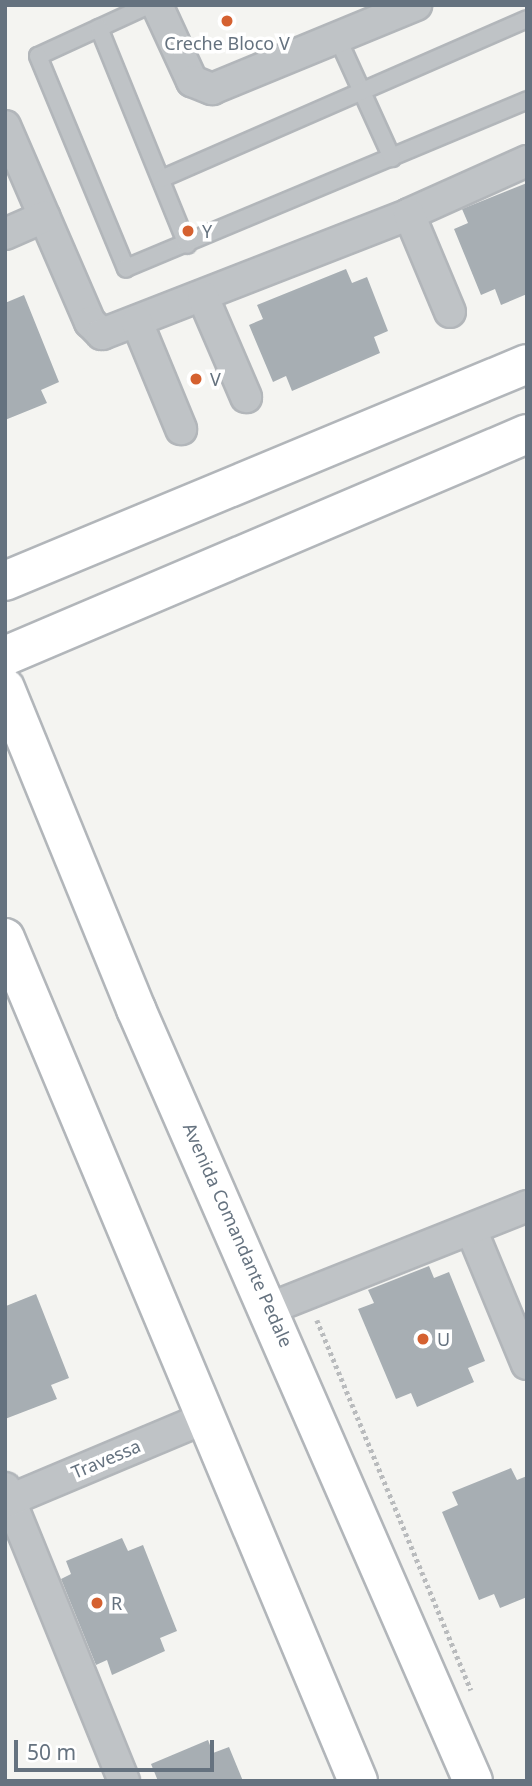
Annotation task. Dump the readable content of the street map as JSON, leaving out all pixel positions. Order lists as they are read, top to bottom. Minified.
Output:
{"streets":{"street":["Avenida Comandante Pedale","Travessa"]},"places":["Creche Bloco V","Y","V","U","R"],"scale_bar":"50 m"}
